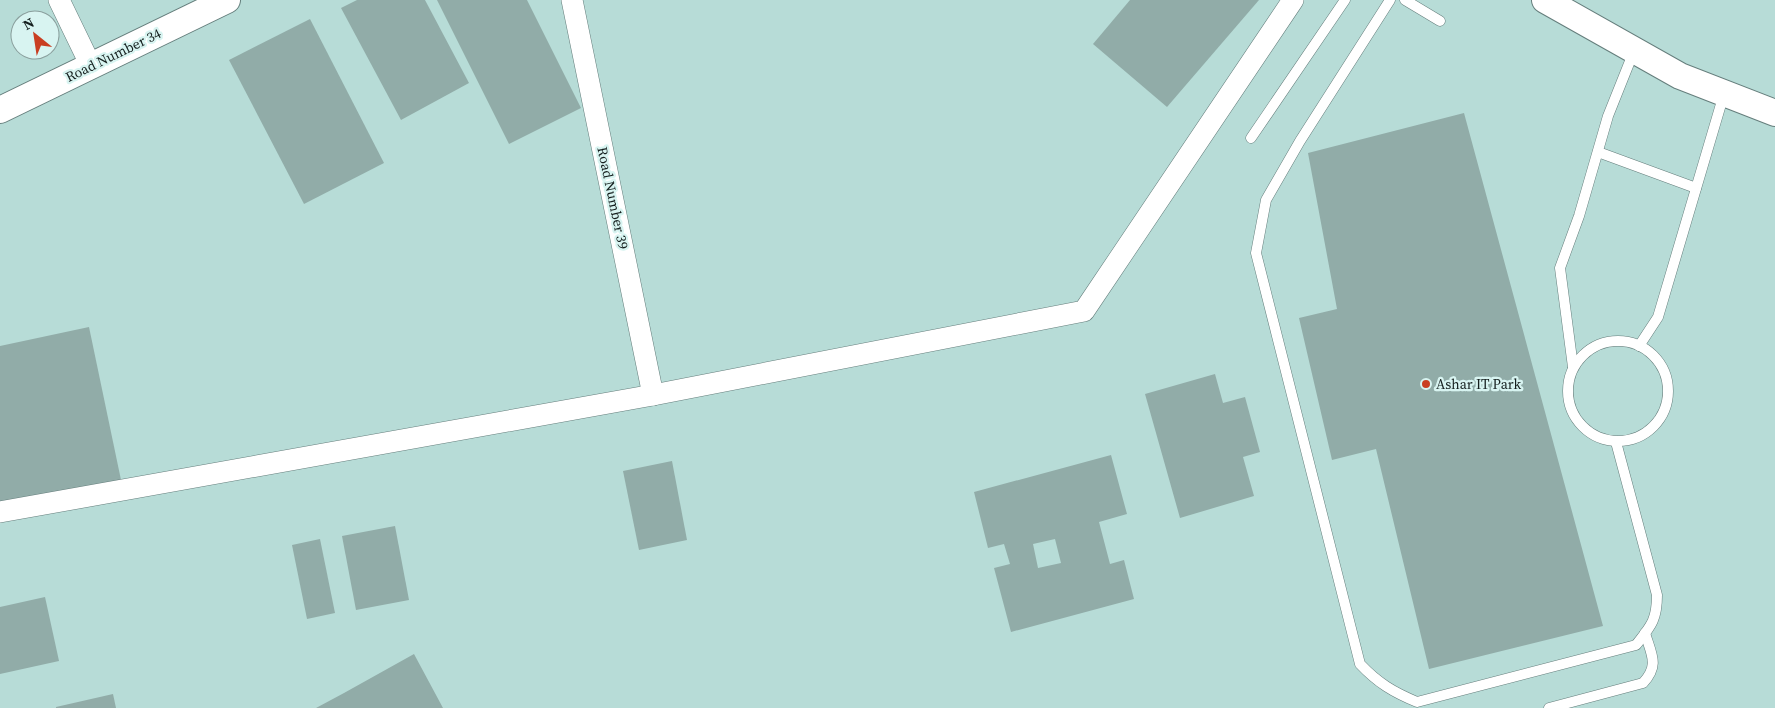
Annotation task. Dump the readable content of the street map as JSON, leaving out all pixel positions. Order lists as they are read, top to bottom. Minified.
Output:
{"streets":{"street":["Road Number 34","Road Number 39"]},"places":["Ashar IT Park"],"north":"top left"}
